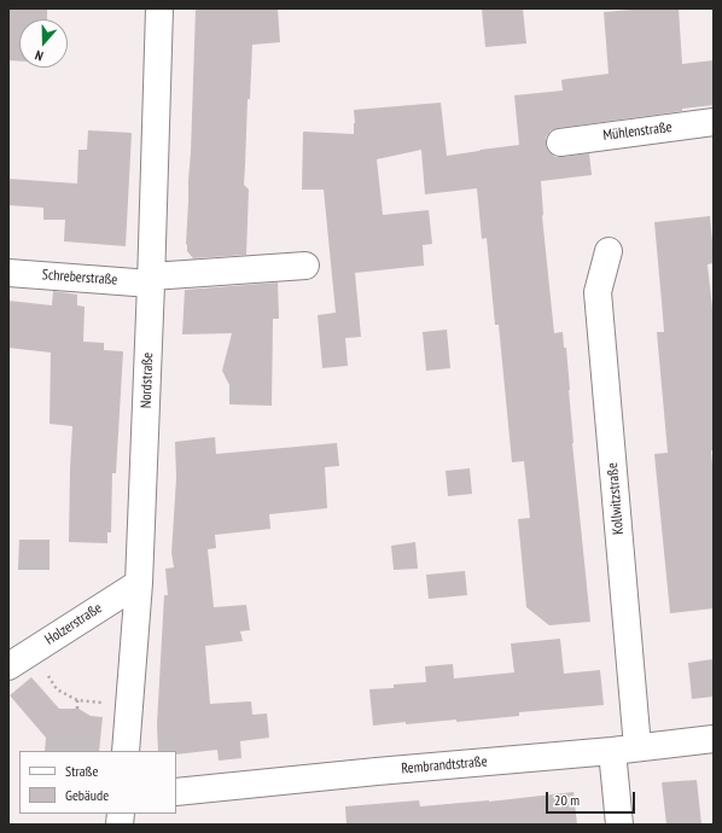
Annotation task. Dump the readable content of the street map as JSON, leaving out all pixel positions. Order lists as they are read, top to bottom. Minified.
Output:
{"streets":{"street":["Mühlenstraße","Schreberstraße","Nordstraße","Kollwitzstraße","Holzerstraße","Rembrandtstraße"]},"crossings":[["Schreberstraße","Nordstraße"],["Nordstraße","Holzerstraße"],["Kollwitzstraße","Rembrandtstraße"]],"legend":["Straße","Gebäude"],"scale_bar":"20 m","north":"bottom"}
